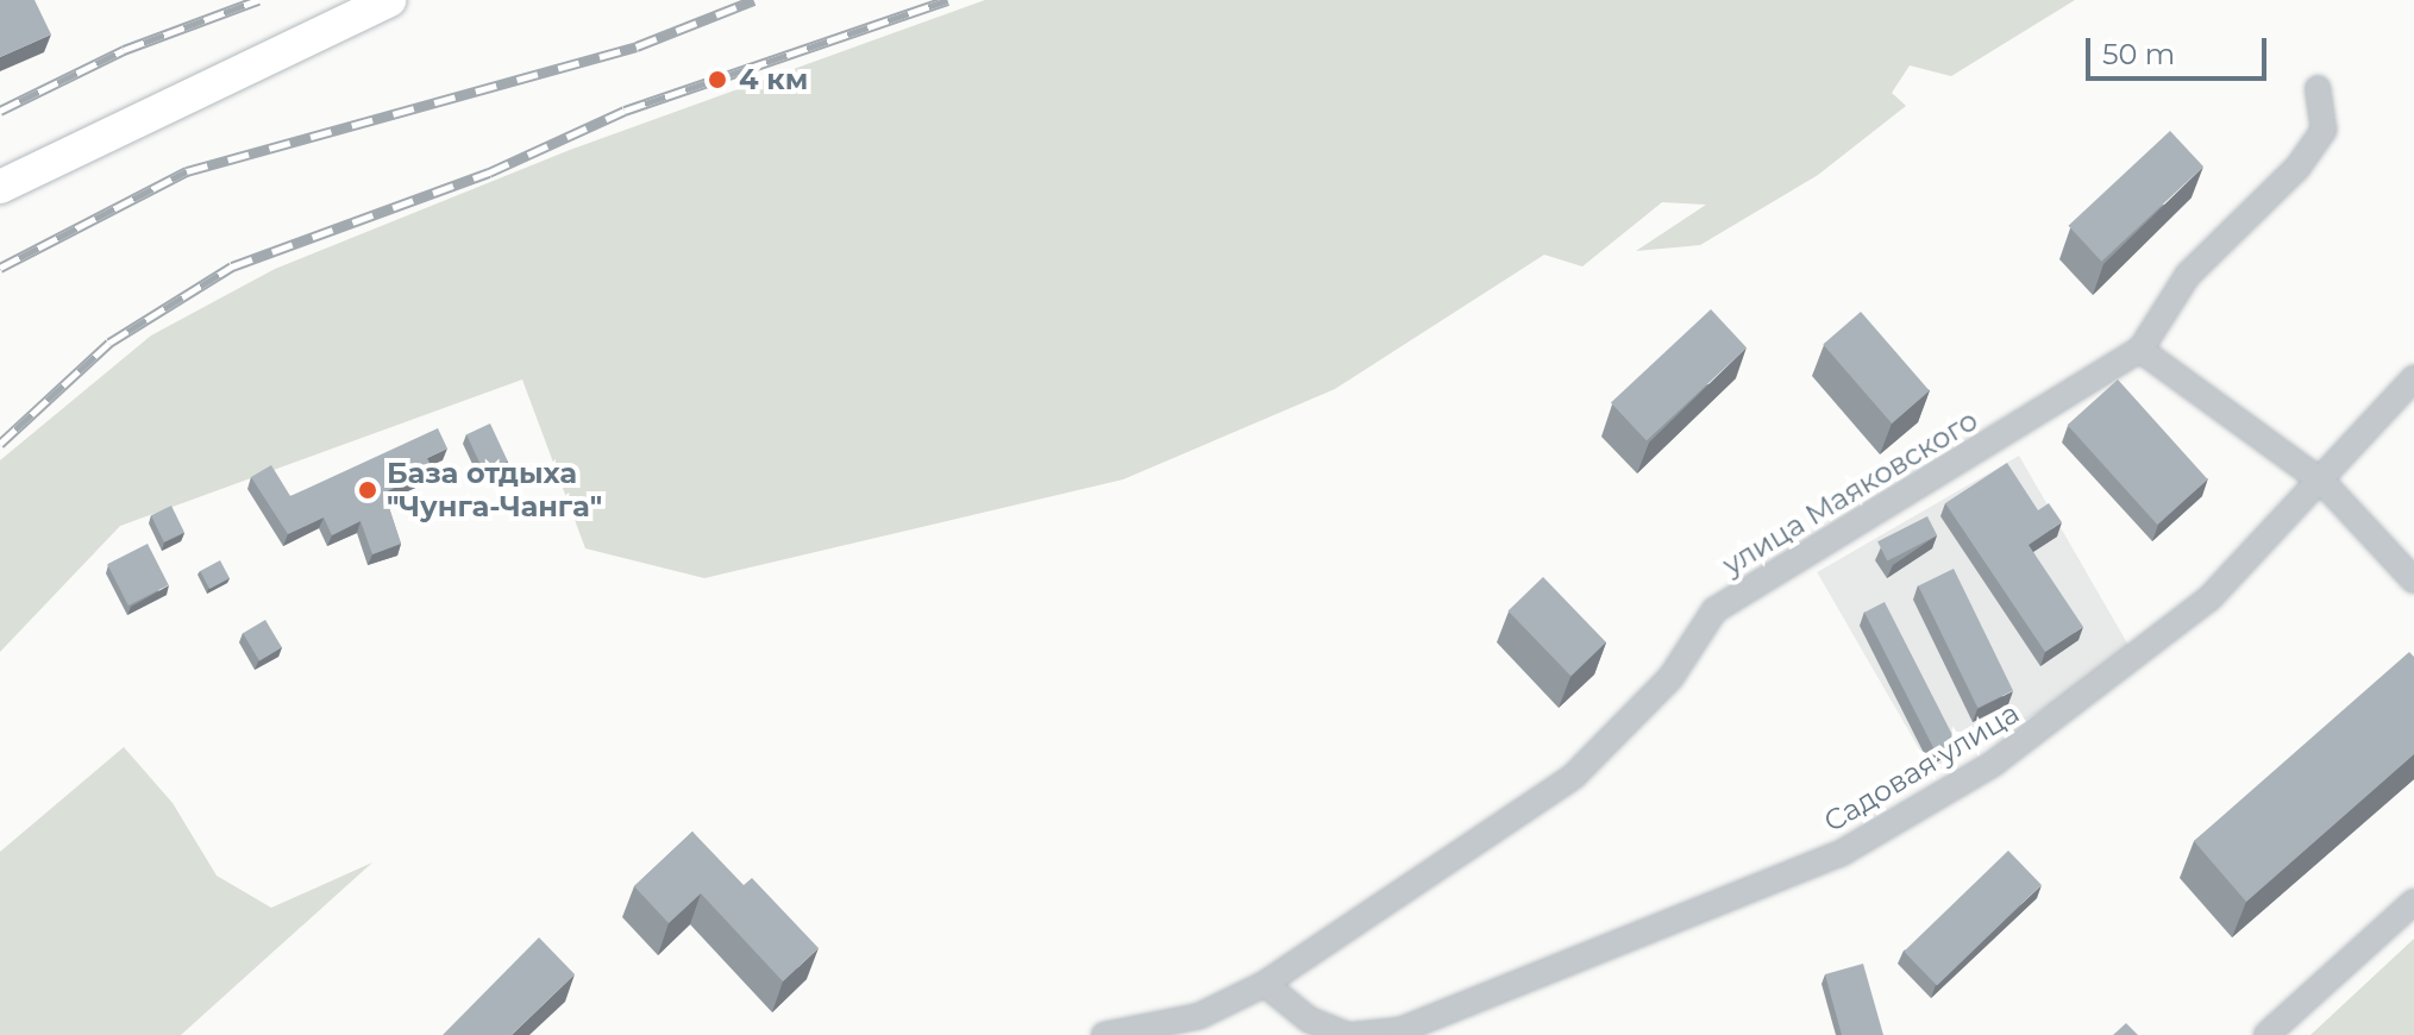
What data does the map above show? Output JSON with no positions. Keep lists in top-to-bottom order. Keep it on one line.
{"streets":{"street":["улица Маяковского","Садовая улица"]},"crossings":[["улица Маяковского","Садовая улица"]],"places":["4 км","База отдыха \"Чунга-Чанга\""],"scale_bar":"50 m"}
